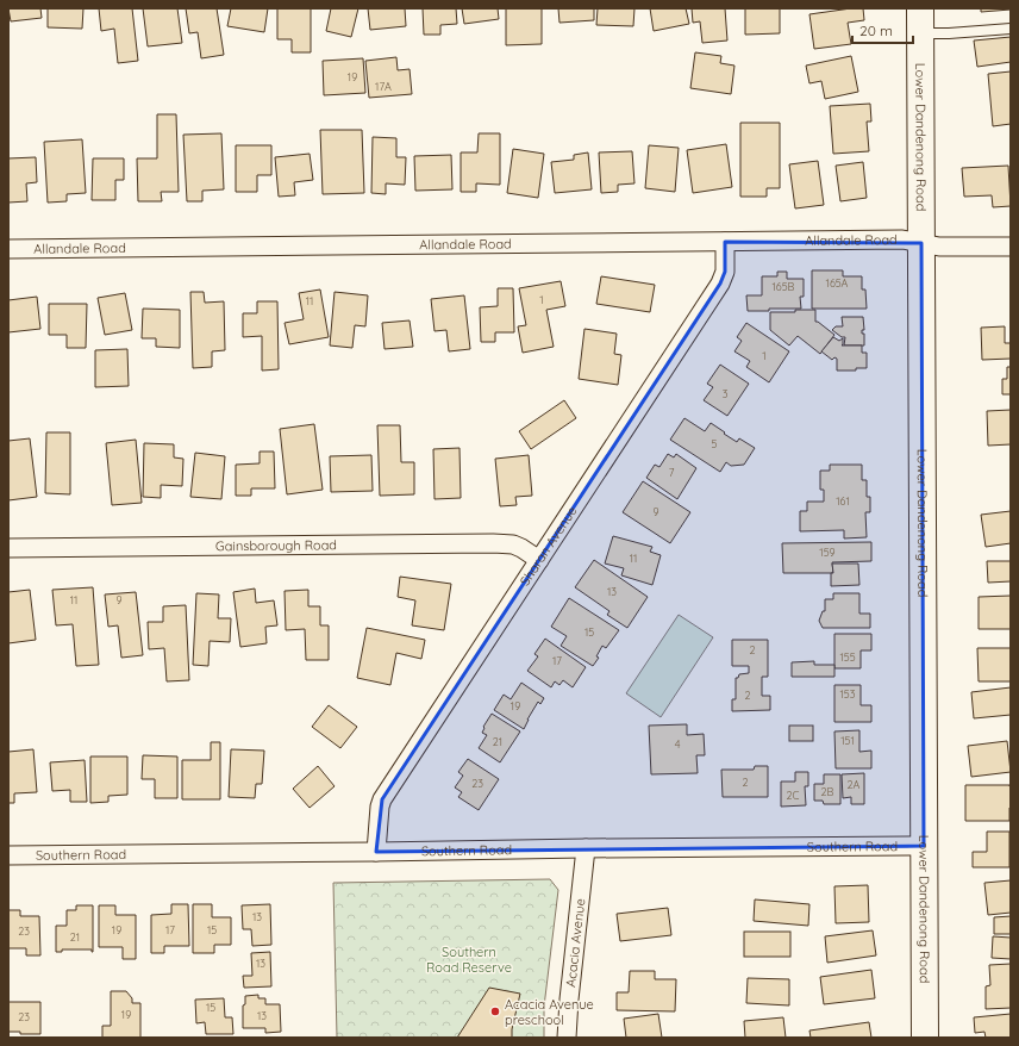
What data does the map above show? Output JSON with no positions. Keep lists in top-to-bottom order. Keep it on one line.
{"streets":{"highway":["Lower Dandenong Road"],"street":["Allandale Road","Gainsborough Road","Sharan Avenue","Southern Road","Acacia Avenue"]},"crossings":[["Lower Dandenong Road","Allandale Road"],["Lower Dandenong Road","Southern Road"],["Allandale Road","Sharan Avenue"],["Gainsborough Road","Sharan Avenue"],["Sharan Avenue","Southern Road"],["Southern Road","Acacia Avenue"]],"parks":["Southern Road Reserve"],"places":["Acacia Avenue preschool"],"house_numbers":["19","17A","165A","165B","1","11","1","3","5","7","161","9","159","11","13","11","9","15","2","155","17","153","2","19","151","21","4","2","23","2A","2B","2C","13","19","17","15","23","21","13","15","19","13","23"],"scale_bar":"20 m"}
